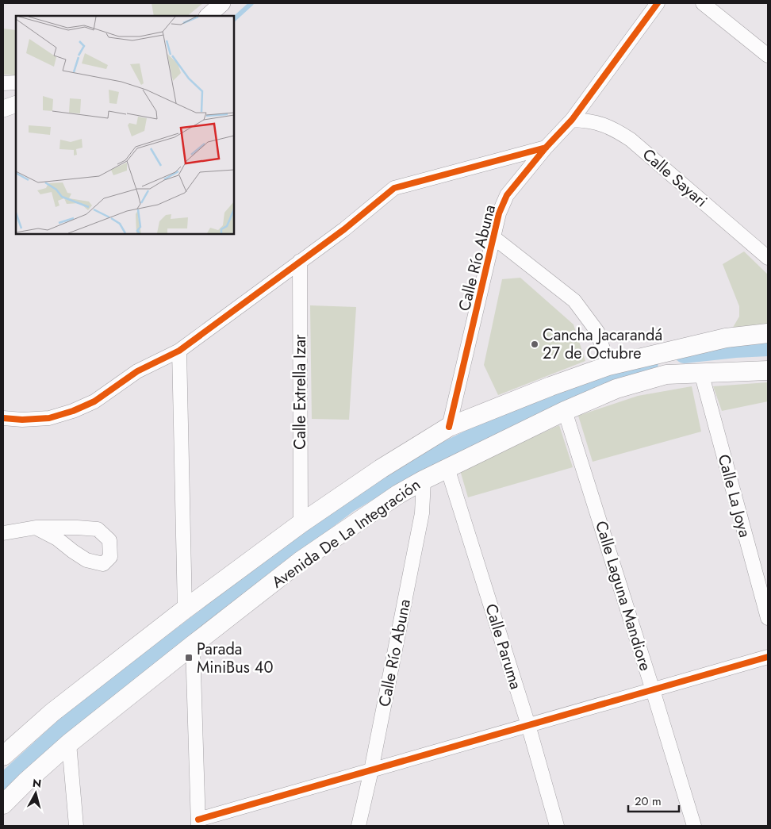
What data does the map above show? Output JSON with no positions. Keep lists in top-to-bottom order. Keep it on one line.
{"streets":{"main road":["Avenida De La Integración"],"street":["Calle Sayari","Calle Río Abuna","Calle Extrella Izar","Calle La Joya","Calle Laguna Mandiore","Calle Paruma"]},"crossings":[["Calle Sayari","Calle Río Abuna"],["Calle Río Abuna","Avenida De La Integración"],["Calle Extrella Izar","Avenida De La Integración"],["Calle La Joya","Avenida De La Integración"],["Avenida De La Integración","Calle Laguna Mandiore"],["Avenida De La Integración","Calle Paruma"]],"places":{"other":["Cancha Jacarandá 27 de Octubre"],"transit":["Parada MiniBus 40"]},"scale_bar":"20 m","north":"top"}
